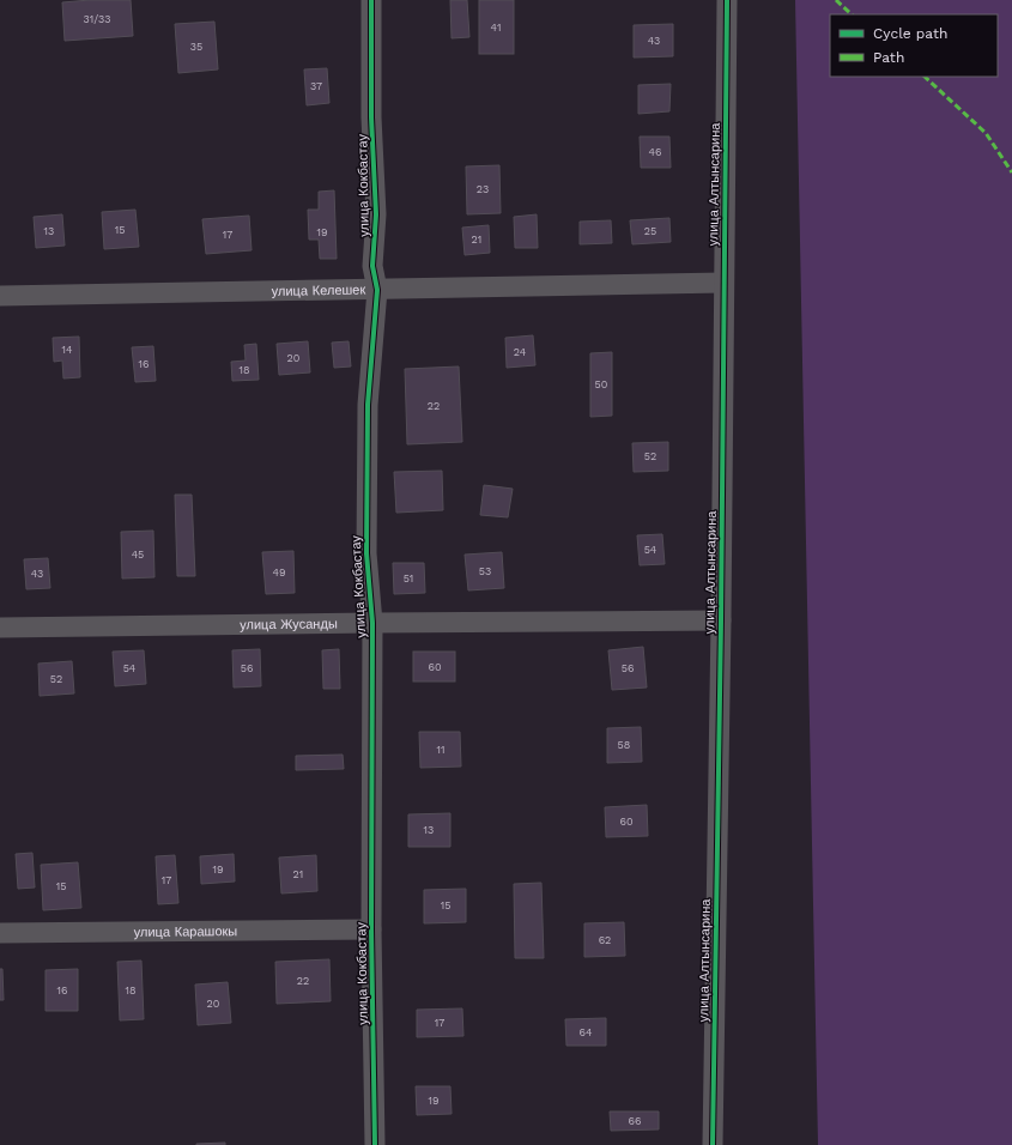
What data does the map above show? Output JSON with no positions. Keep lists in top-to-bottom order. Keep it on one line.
{"streets":{"street":["улица Алтынсарина","улица Кокбастау","улица Келешек","улица Жусанды","улица Карашокы"]},"crossings":[["улица Алтынсарина","улица Келешек"],["улица Алтынсарина","улица Жусанды"],["улица Кокбастау","улица Келешек"],["улица Кокбастау","улица Жусанды"],["улица Кокбастау","улица Карашокы"]],"house_numbers":["31/33","41","43","35","37","46","23","15","13","25","19","17","21","14","24","20","16","18","50","22","52","54","45","53","49","43","51","60","54","56","56","52","58","11","60","13","19","21","17","15","15","62","22","16","18","20","17","64","19","66"],"legend":["Cycle path","Path"]}
